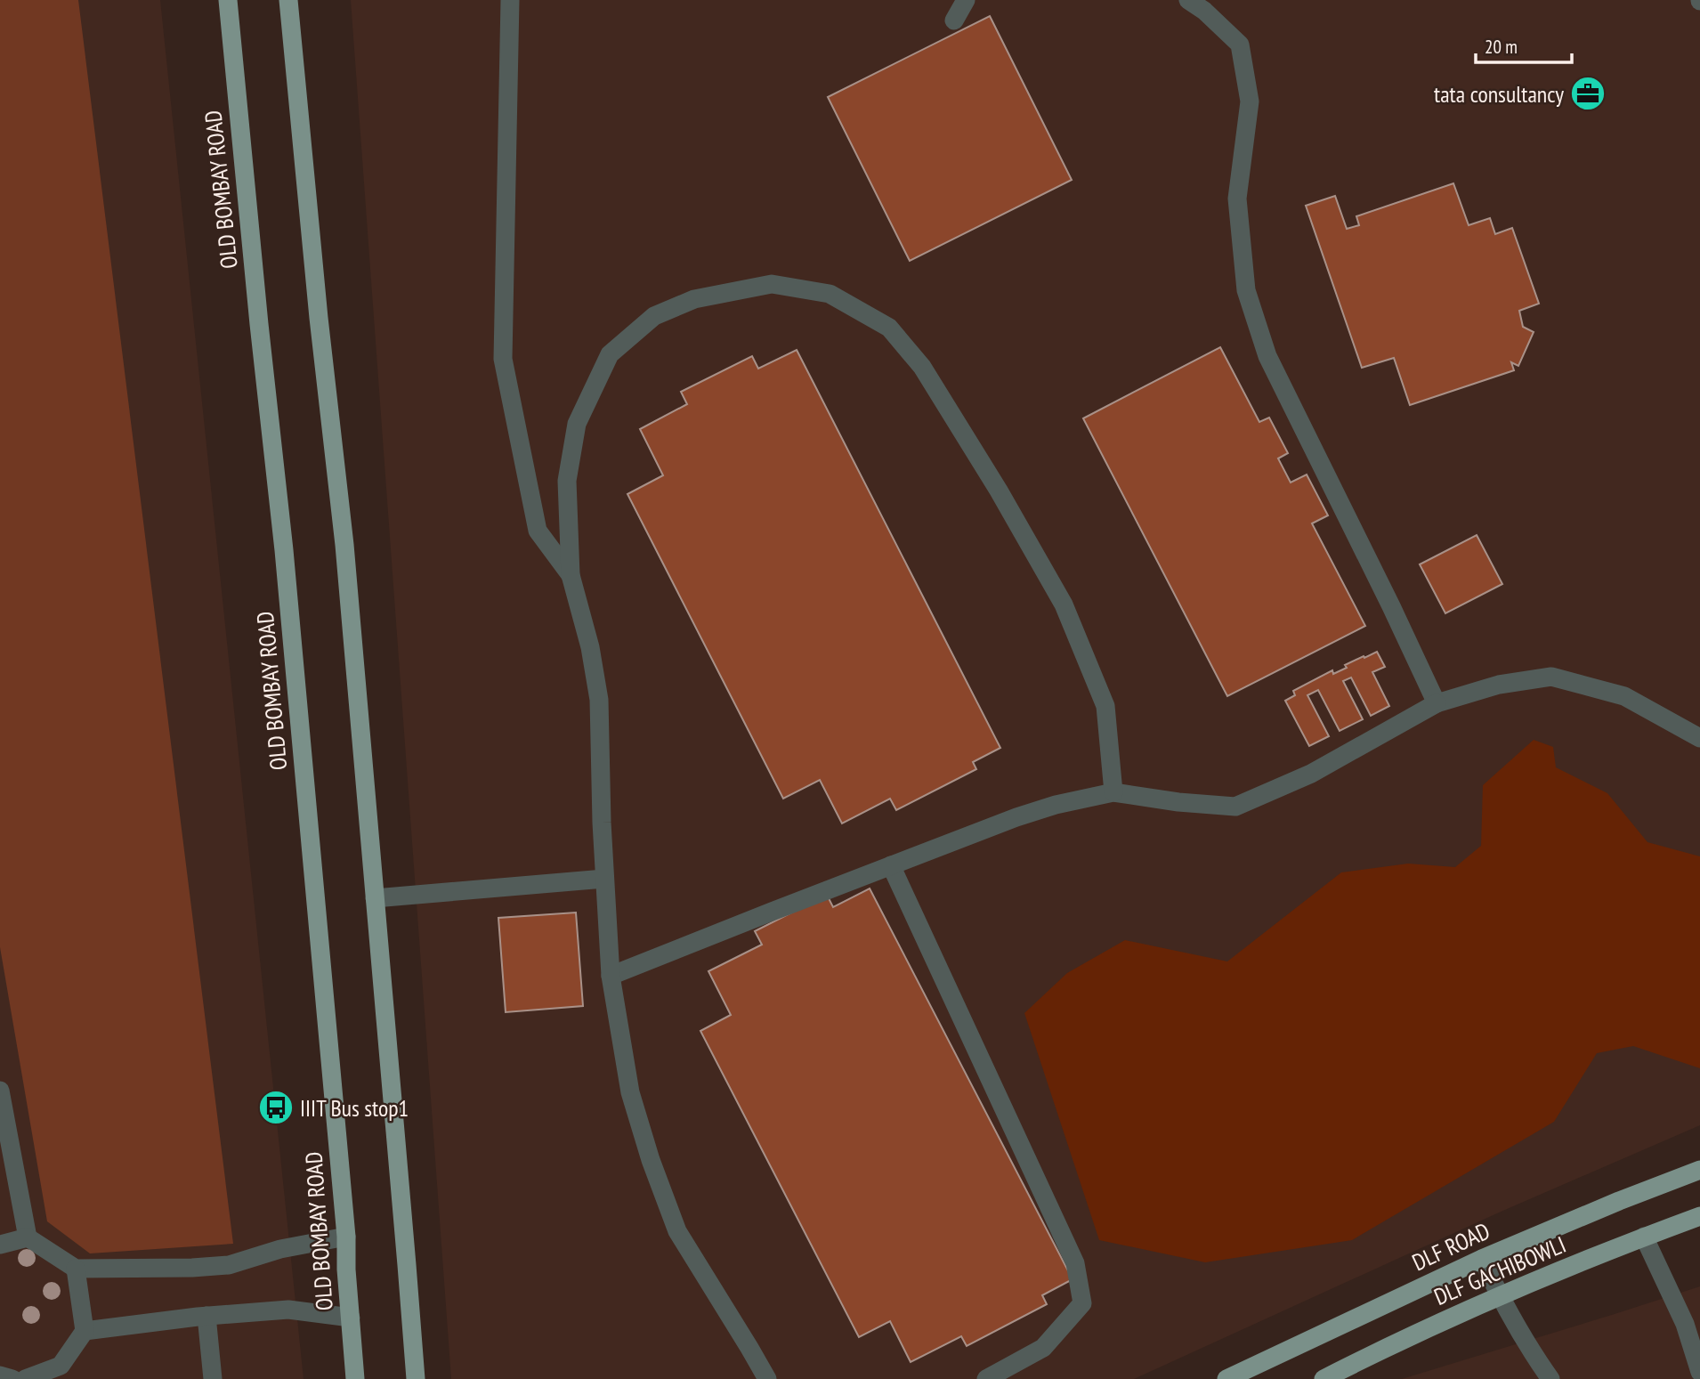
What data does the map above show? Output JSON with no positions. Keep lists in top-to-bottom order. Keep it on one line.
{"streets":{"main road":["OLD BOMBAY ROAD","DLF ROAD","DLF GACHIBOWLI"]},"places":{"office":["tata consultancy"],"bus stop":["IIIT Bus stop1"]},"scale_bar":"20 m"}
